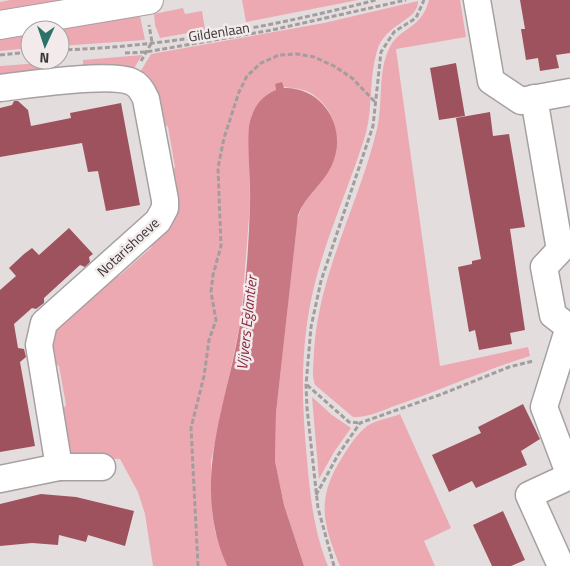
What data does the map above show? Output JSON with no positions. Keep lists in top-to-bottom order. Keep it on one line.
{"streets":{"street":["Notarishoeve"],"path":["Gildenlaan"]},"water":["Vijvers Eglantier"],"north":"bottom"}
